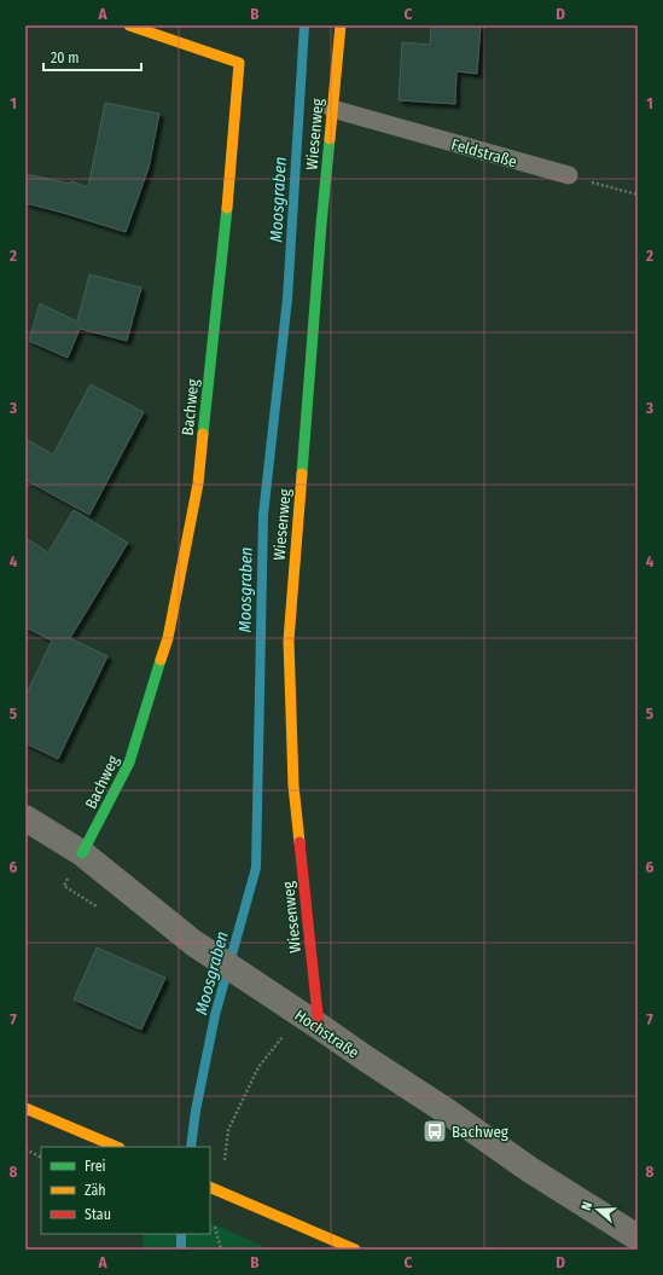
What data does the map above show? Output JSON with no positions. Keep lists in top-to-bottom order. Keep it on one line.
{"streets":{"street":["Wiesenweg","Bachweg","Hochstraße"],"lane":["Feldstraße"]},"crossings":[["Wiesenweg","Feldstraße"],["Wiesenweg","Hochstraße"],["Bachweg","Hochstraße"]],"water":["Moosgraben"],"places":{"bus stop":["Bachweg"]},"legend":["Frei","Zäh","Stau"],"scale_bar":"20 m","north":"left","grid":{"columns":["A","B","C","D"],"rows":["1","2","3","4","5","6","7","8"]}}
